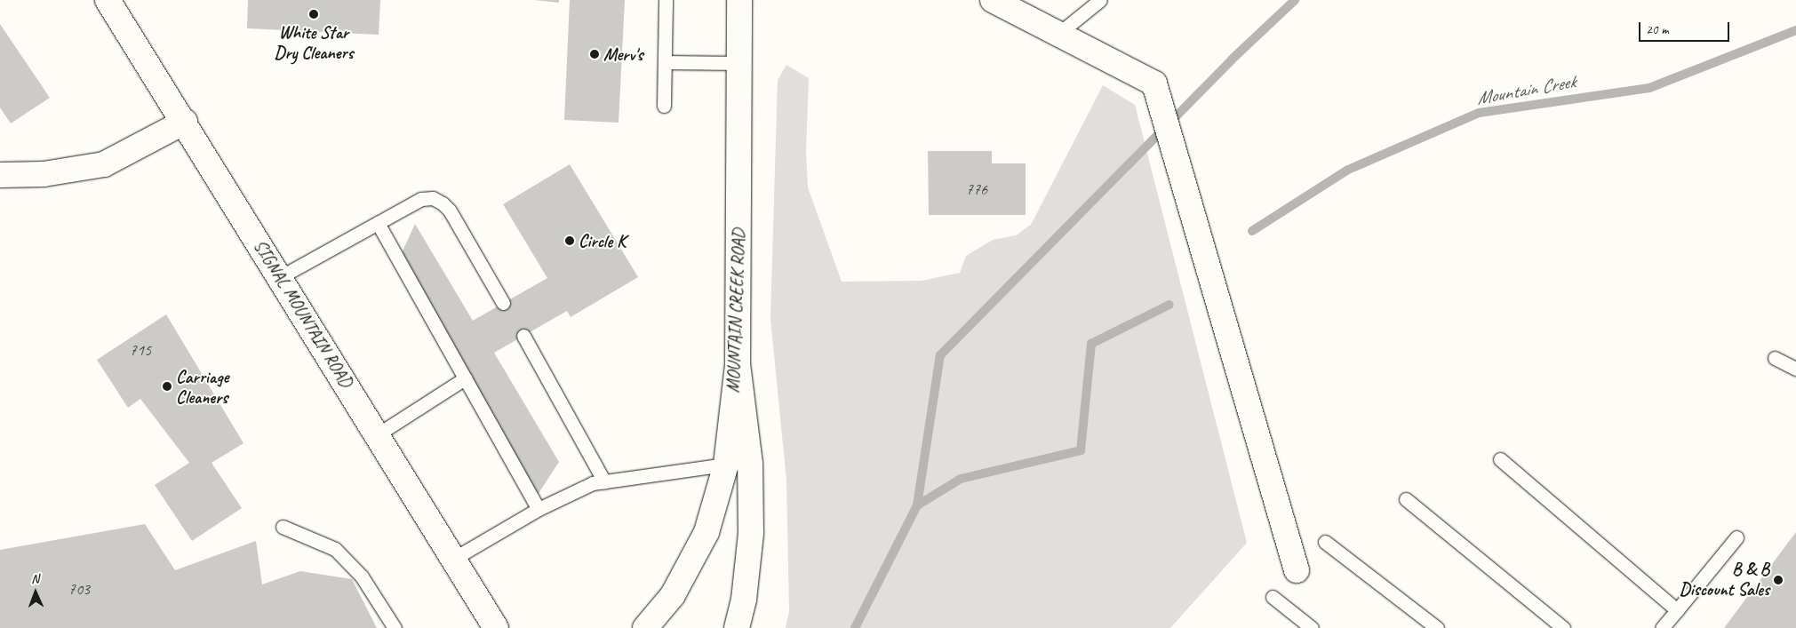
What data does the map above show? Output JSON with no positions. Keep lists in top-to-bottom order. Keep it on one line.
{"streets":{"main road":["MOUNTAIN CREEK ROAD","SIGNAL MOUNTAIN ROAD"]},"water":["Mountain Creek"],"places":["White Star Dry Cleaners","Merv's","Circle K","Carriage Cleaners","B & B Discount Sales"],"house_numbers":["776","715","703"],"scale_bar":"20 m","north":"top"}
